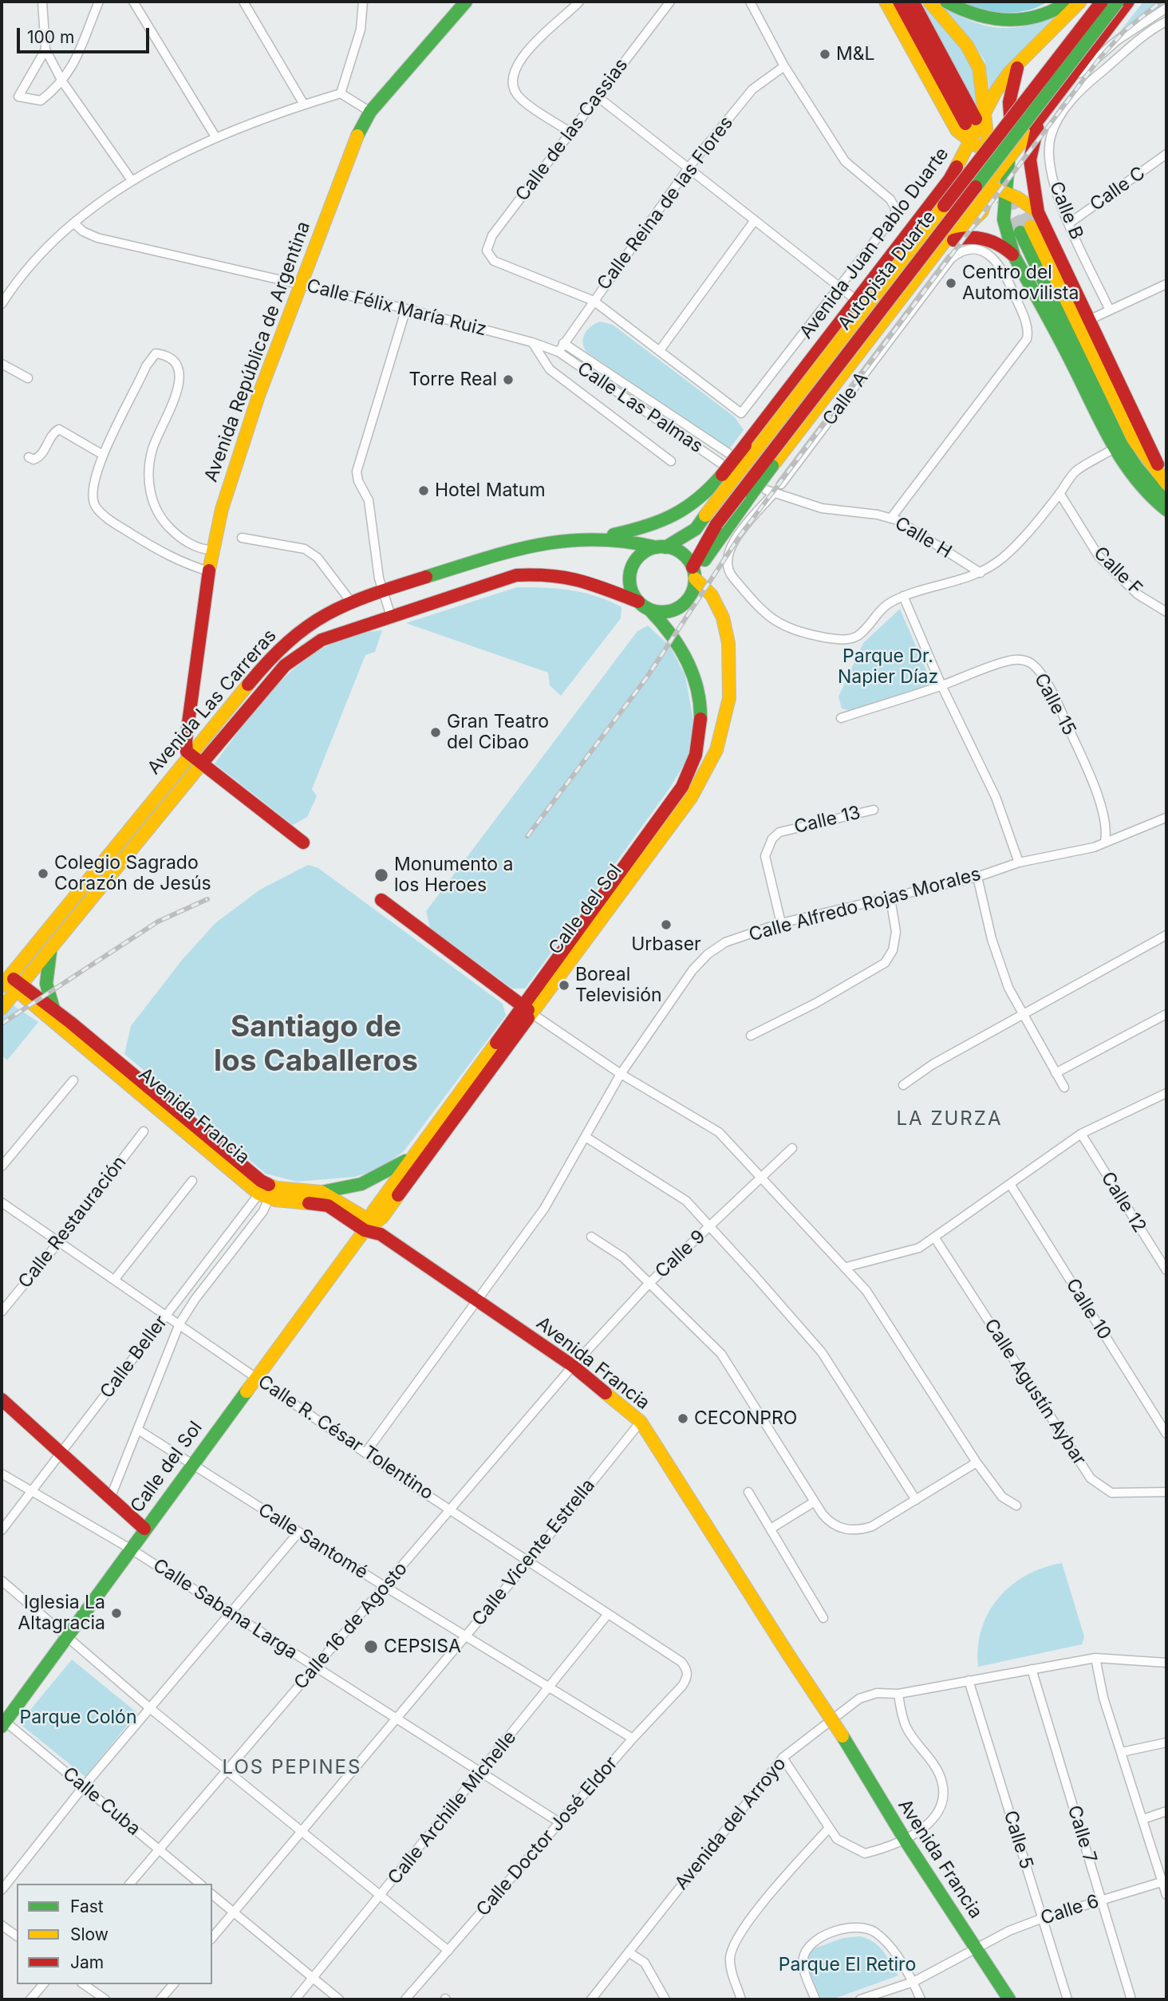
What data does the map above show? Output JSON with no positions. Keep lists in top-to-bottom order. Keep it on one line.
{"streets":{"main road":["Avenida Juan Pablo Duarte","Autopista Duarte","Avenida República de Argentina","Avenida Las Carreras","Calle del Sol","Avenida Francia"],"street":["Calle de las Cassias","Calle C","Calle Reina de las Flores","Calle B","Calle Félix María Ruiz","Calle A","Calle Las Palmas","Calle H","Calle F","Calle 15","Calle 13","Calle Alfredo Rojas Morales","Calle 12","Calle Restauración","Calle 9","Calle 10","Calle Beller","Calle Agustín Aybar","Calle R. César Tolentino","Calle Santomé","Calle Vicente Estrella","Calle Sabana Larga","Calle 16 de Agosto","Calle Cuba","Calle Archille Michelle","Avenida del Arroyo","Calle 7","Calle Doctor José Eldor","Calle 5","Calle 6"]},"crossings":[["Calle de las Cassias","Calle Reina de las Flores"],["Calle C","Calle B"],["Calle Reina de las Flores","Calle Félix María Ruiz"],["Calle Reina de las Flores","Calle Las Palmas"],["Avenida Juan Pablo Duarte","Calle Las Palmas"],["Avenida Juan Pablo Duarte","Avenida Las Carreras"],["Autopista Duarte","Avenida Las Carreras"],["Autopista Duarte","Calle del Sol"],["Calle Félix María Ruiz","Avenida República de Argentina"],["Calle Félix María Ruiz","Calle Las Palmas"],["Avenida República de Argentina","Avenida Las Carreras"],["Calle A","Calle H"],["Avenida Las Carreras","Calle del Sol"],["Avenida Las Carreras","Avenida Francia"],["Calle 15","Calle Alfredo Rojas Morales"],["Calle 13","Calle Alfredo Rojas Morales"],["Calle Alfredo Rojas Morales","Avenida Francia"],["Calle Alfredo Rojas Morales","Calle R. César Tolentino"],["Calle del Sol","Avenida Francia"],["Calle del Sol","Calle R. César Tolentino"],["Calle del Sol","Calle Santomé"],["Calle del Sol","Calle Sabana Larga"],["Calle del Sol","Calle Cuba"],["Avenida Francia","Calle 9"],["Avenida Francia","Calle Beller"],["Avenida Francia","Calle Vicente Estrella"],["Avenida Francia","Calle 16 de Agosto"],["Avenida Francia","Avenida del Arroyo"],["Avenida Francia","Calle 6"],["Calle Restauración","Calle R. César Tolentino"],["Calle 9","Calle 16 de Agosto"],["Calle Beller","Calle R. César Tolentino"],["Calle Beller","Calle Sabana Larga"],["Calle R. César Tolentino","Calle Vicente Estrella"],["Calle R. César Tolentino","Calle 16 de Agosto"],["Calle R. César Tolentino","Calle Archille Michelle"],["Calle R. César Tolentino","Calle Doctor José Eldor"],["Calle Santomé","Calle Vicente Estrella"],["Calle Santomé","Calle 16 de Agosto"],["Calle Santomé","Calle Archille Michelle"],["Calle Santomé","Calle Doctor José Eldor"],["Calle Vicente Estrella","Calle Sabana Larga"],["Calle Sabana Larga","Calle 16 de Agosto"],["Calle Sabana Larga","Calle Archille Michelle"],["Calle Sabana Larga","Calle Doctor José Eldor"],["Calle 16 de Agosto","Calle Cuba"],["Avenida del Arroyo","Calle 7"],["Avenida del Arroyo","Calle 5"],["Calle 7","Calle 6"],["Calle 5","Calle 6"]],"districts":["Santiago de los Caballeros","LA ZURZA","LOS PEPINES"],"parks":["Parque Dr. Napier Díaz","Parque Colón","Parque El Retiro"],"places":["M&L","Centro del Automovilista","Torre Real","Hotel Matum","Gran Teatro del Cibao","Colegio Sagrado Corazón de Jesús","Monumento a los Heroes","Urbaser","Boreal Televisión","CECONPRO","Iglesia La Altagracia","CEPSISA"],"legend":["Fast","Slow","Jam"],"scale_bar":"100 m"}
